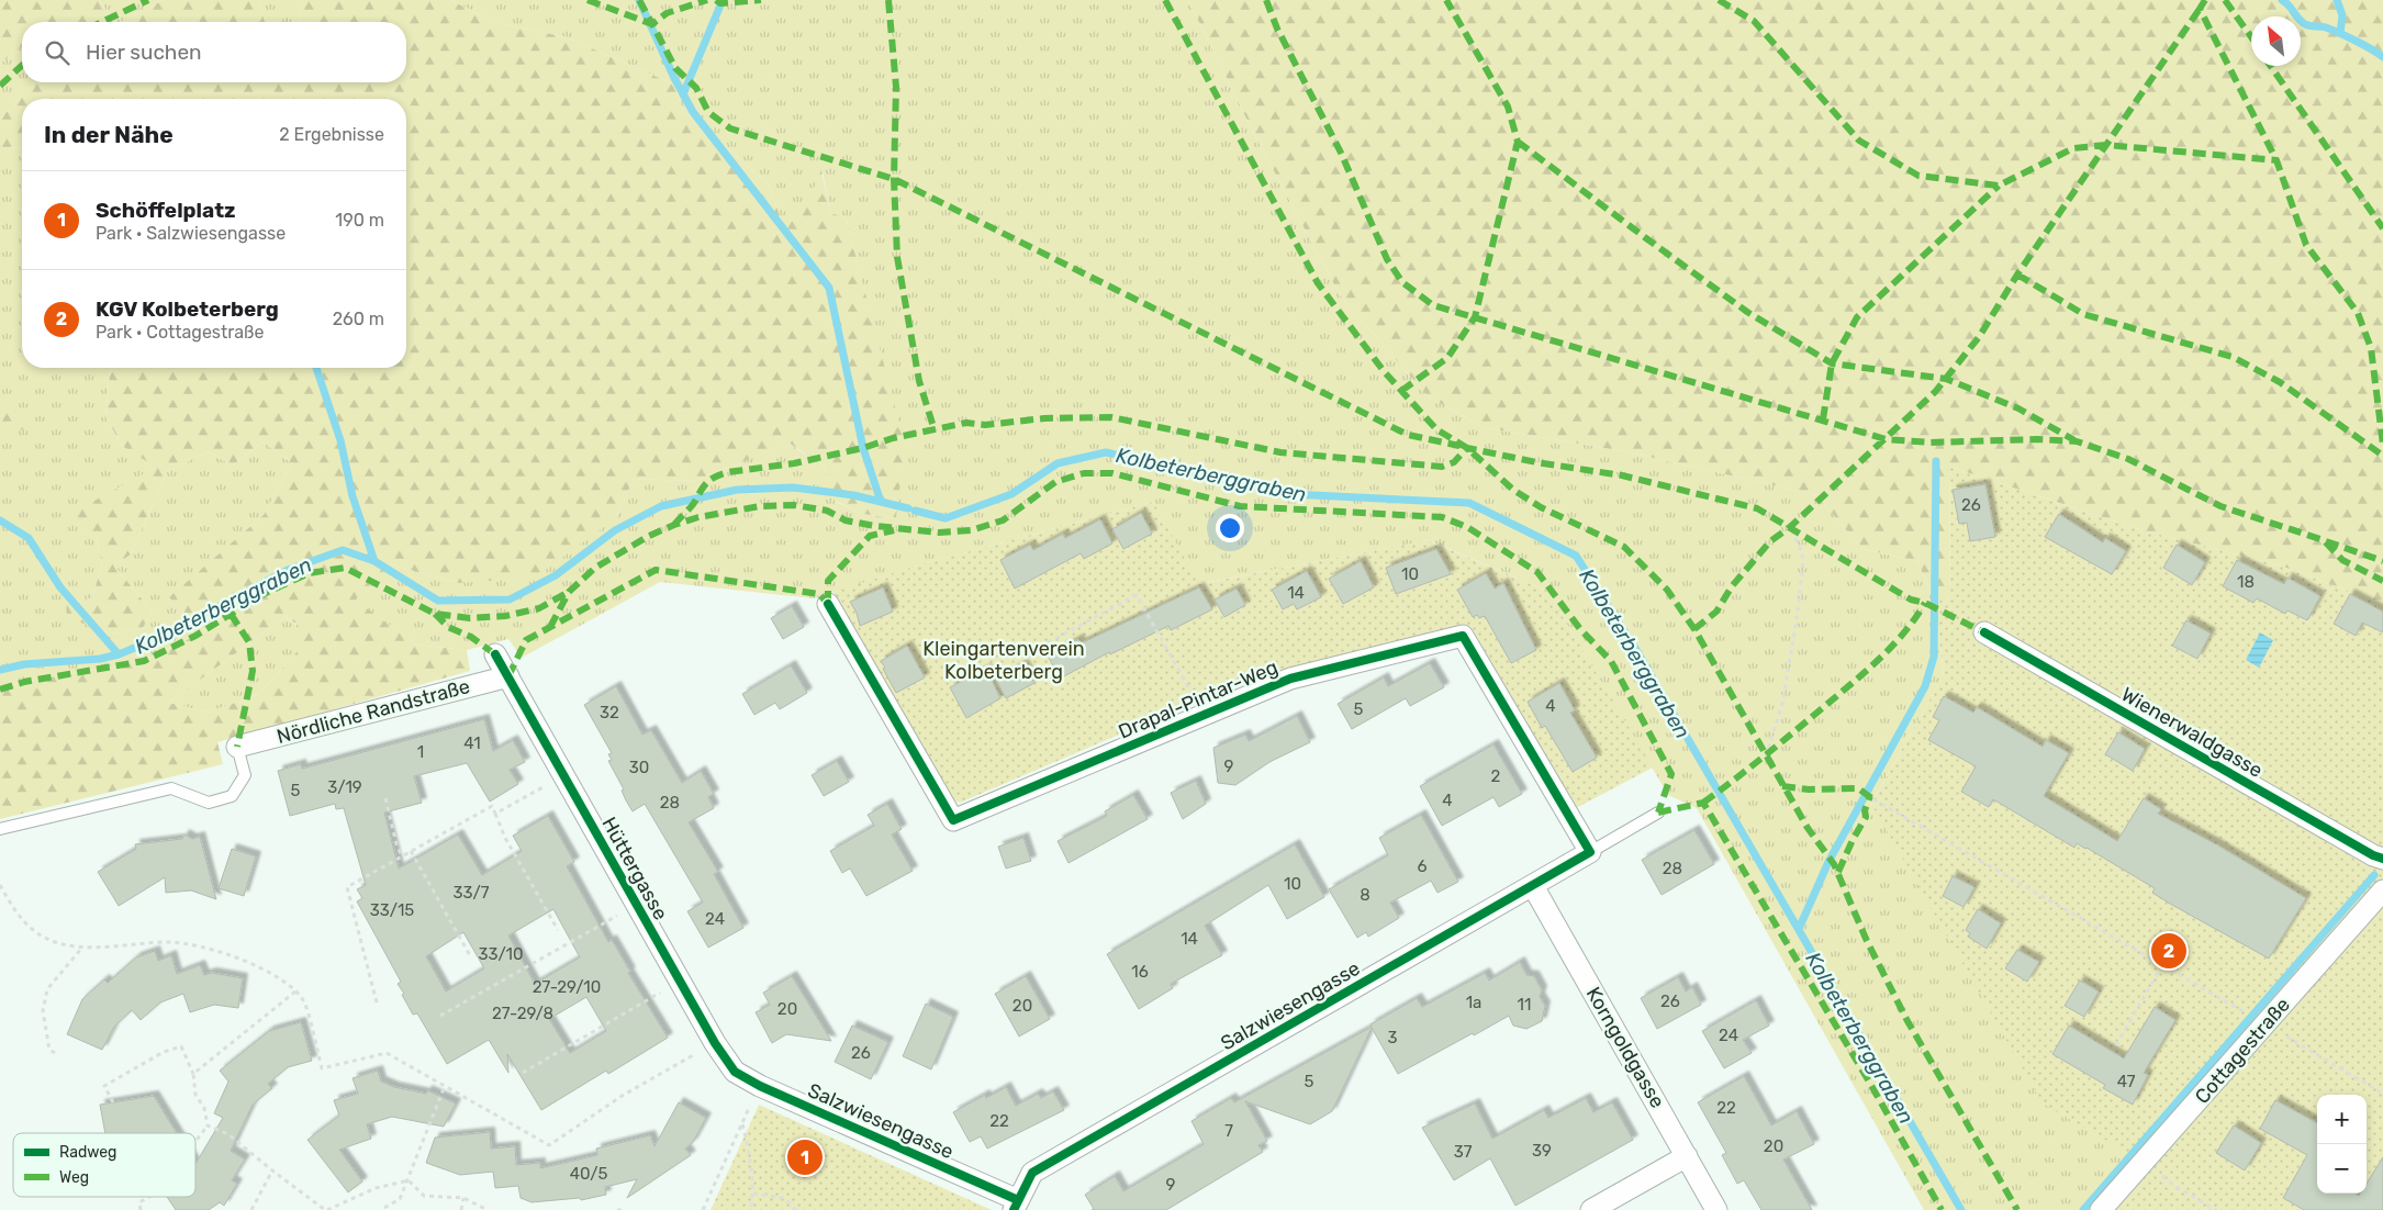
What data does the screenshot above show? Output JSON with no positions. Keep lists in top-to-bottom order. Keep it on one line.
{"streets":{"street":["Drapal-Pintar-Weg","Nördliche Randstraße","Wienerwaldgasse","Hüttergasse","Salzwiesengasse","Korngoldgasse","Cottagestraße"]},"crossings":[["Drapal-Pintar-Weg","Salzwiesengasse"],["Nördliche Randstraße","Hüttergasse"],["Hüttergasse","Salzwiesengasse"],["Salzwiesengasse","Korngoldgasse"]],"water":["Kolbeterberggraben"],"parks":["Kleingartenverein Kolbeterberg"],"house_numbers":["26","10","18","14","4","5","32","41","1","9","30","2","3/19","5","4","28","6","28","10","33/7","8","33/15","24","14","33/10","16","27-29/10","26","1a","11","20","20","27-29/8","24","3","26","5","47","22","22","7","20","39","37","40/5","9"],"legend":["Radweg","Weg"],"north":"top left","page":{"search":"Hier suchen","heading":["In der Nähe","2 Ergebnisse"],"list":[{"mark":"1","name":"Schöffelplatz","note":"Park · Salzwiesengasse","value":"190 m"},{"mark":"2","name":"KGV Kolbeterberg","note":"Park · Cottagestraße","value":"260 m"}],"pins":["2","1"],"map_buttons":["+","−"]}}
